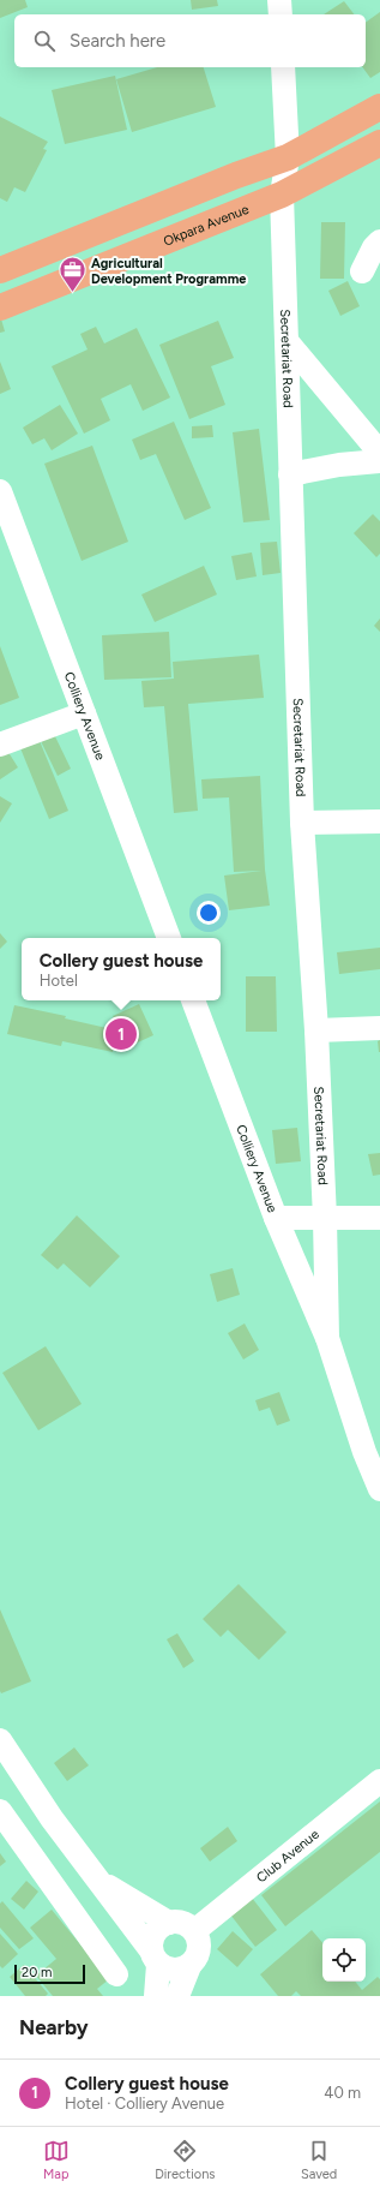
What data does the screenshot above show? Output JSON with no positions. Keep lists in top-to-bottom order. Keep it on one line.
{"streets":{"main road":["Okpara Avenue"],"street":["Secretariat Road","Colliery Avenue","Club Avenue"]},"crossings":[["Okpara Avenue","Secretariat Road"],["Secretariat Road","Colliery Avenue"]],"places":{"office":["Agricultural Development Programme"]},"scale_bar":"20 m","page":{"search":"Search here","popup":["Collery guest house","Hotel"],"pins":"1","scale":"20 m","heading":"Nearby","list":[{"mark":"1","name":"Collery guest house","note":"Hotel · Colliery Avenue","value":"40 m"}],"nav":["Map","Directions","Saved"]}}
